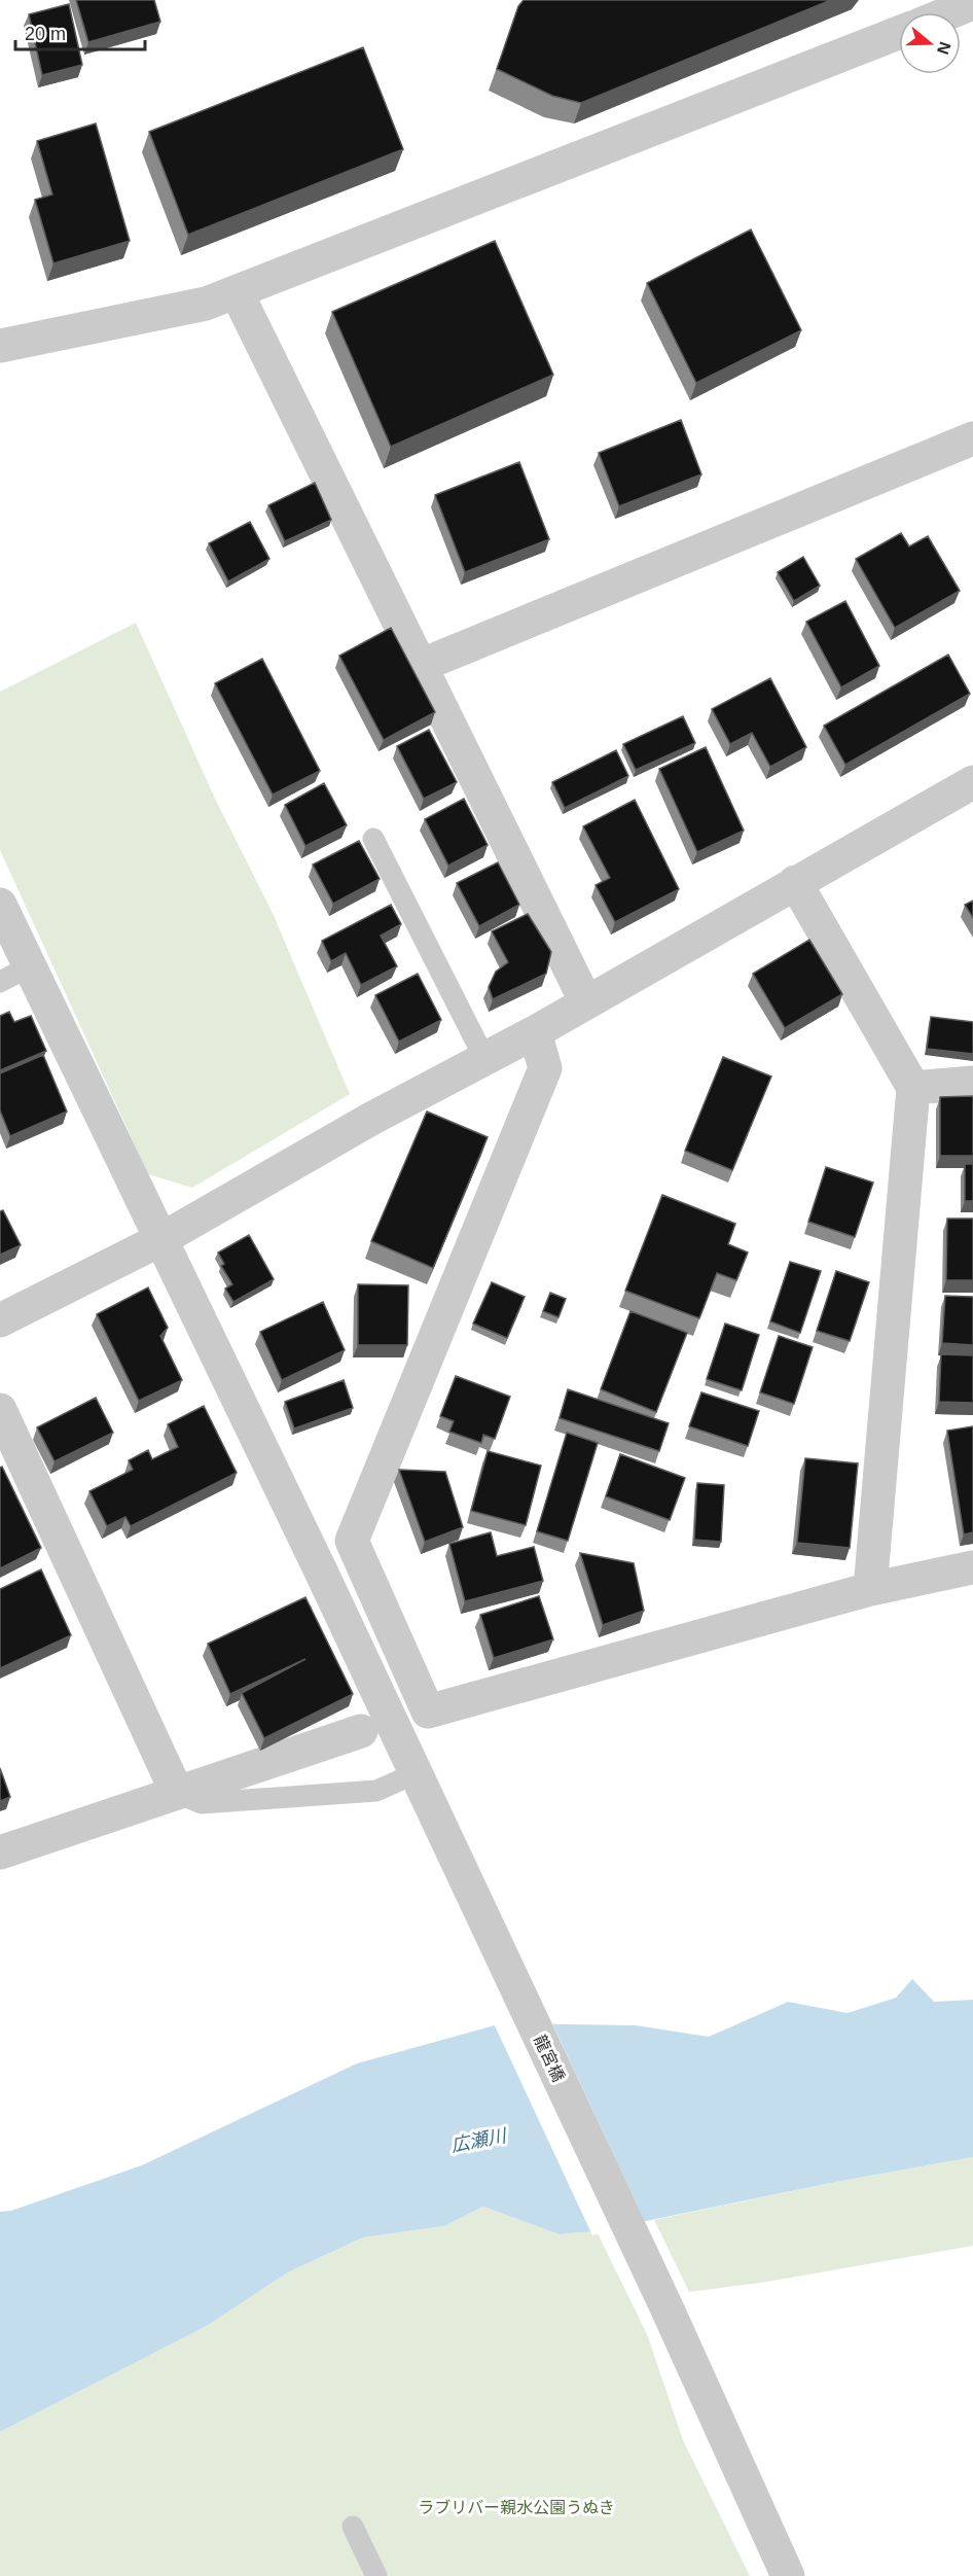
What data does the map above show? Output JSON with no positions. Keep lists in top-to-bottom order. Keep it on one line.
{"streets":{"street":["龍宮橋"]},"water":["広瀬川"],"parks":["ラブリバー親水公園うぬき"],"scale_bar":"20 m","north":"right"}
